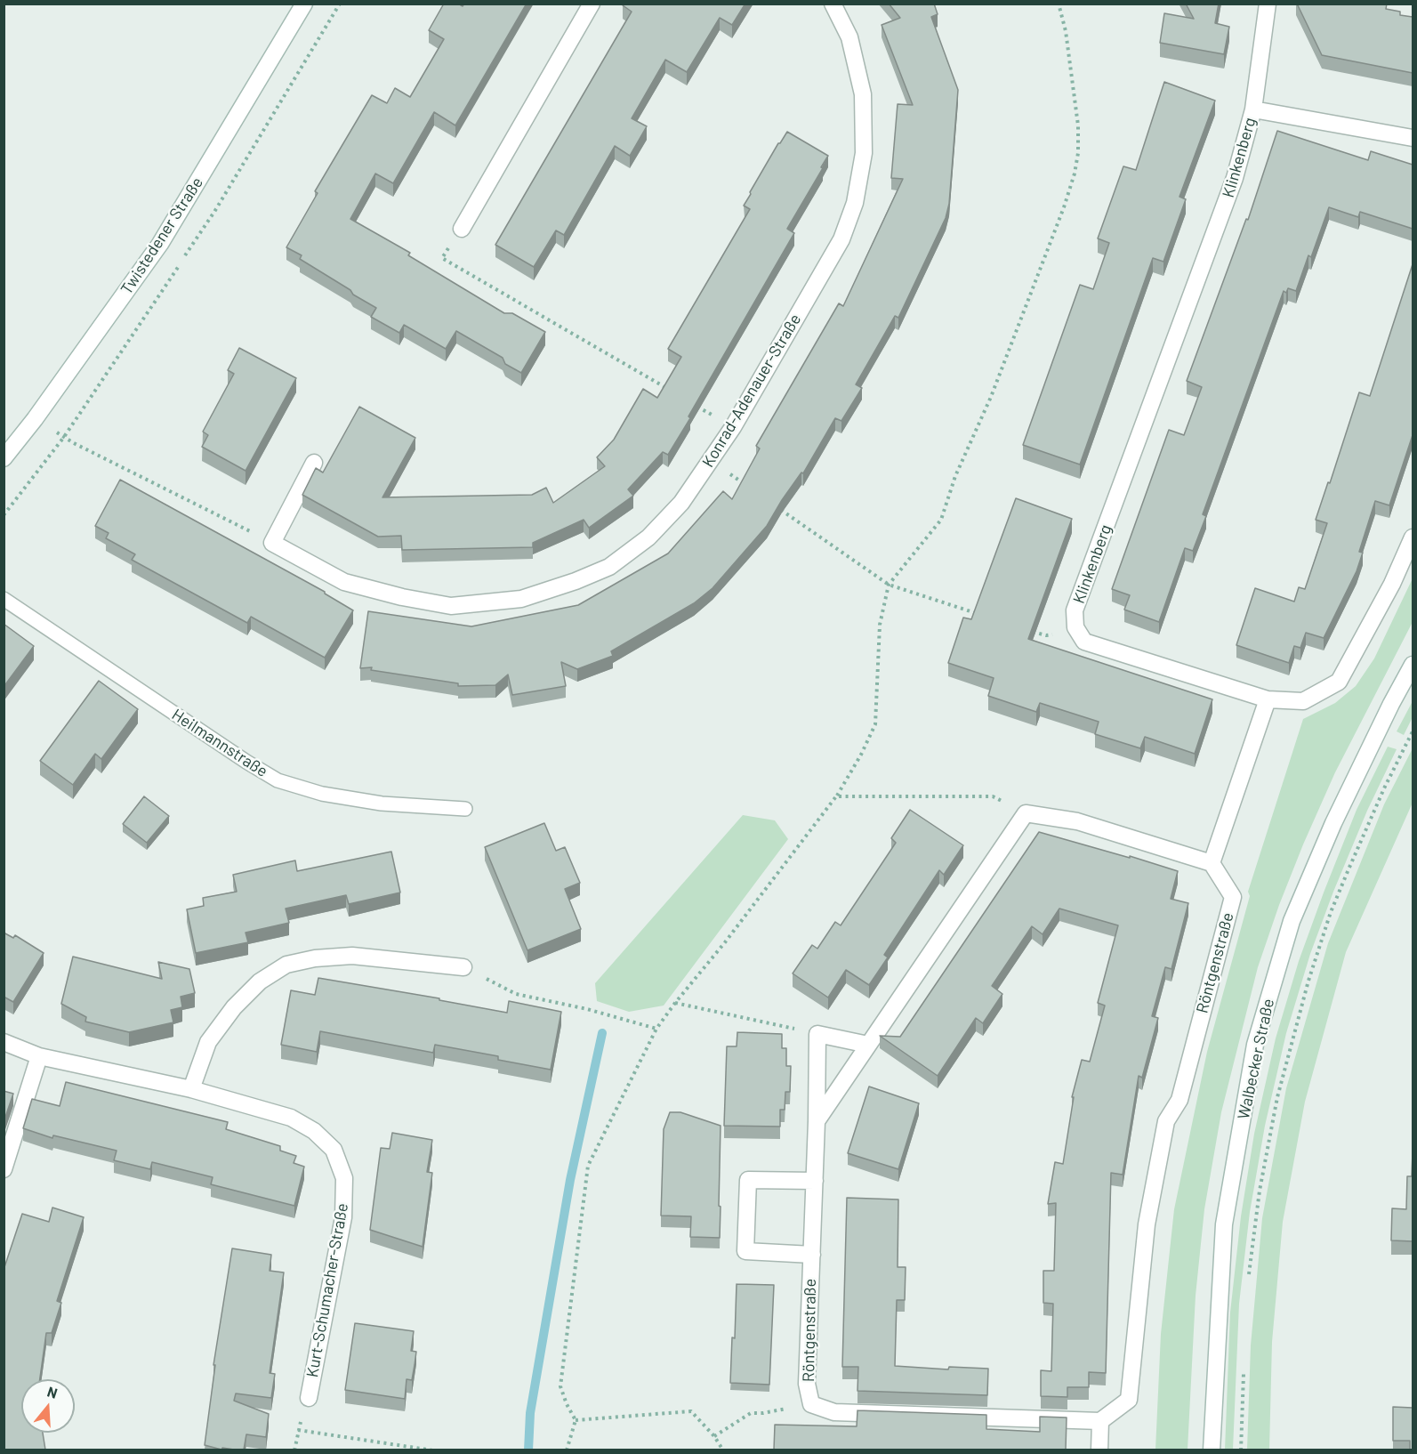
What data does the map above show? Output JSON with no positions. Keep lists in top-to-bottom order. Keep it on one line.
{"streets":{"street":["Klinkenberg","Twistedener Straße","Konrad-Adenauer-Straße","Röntgenstraße","Walbecker Straße","Kurt-Schumacher-Straße"],"lane":["Heilmannstraße"]},"north":"top"}
